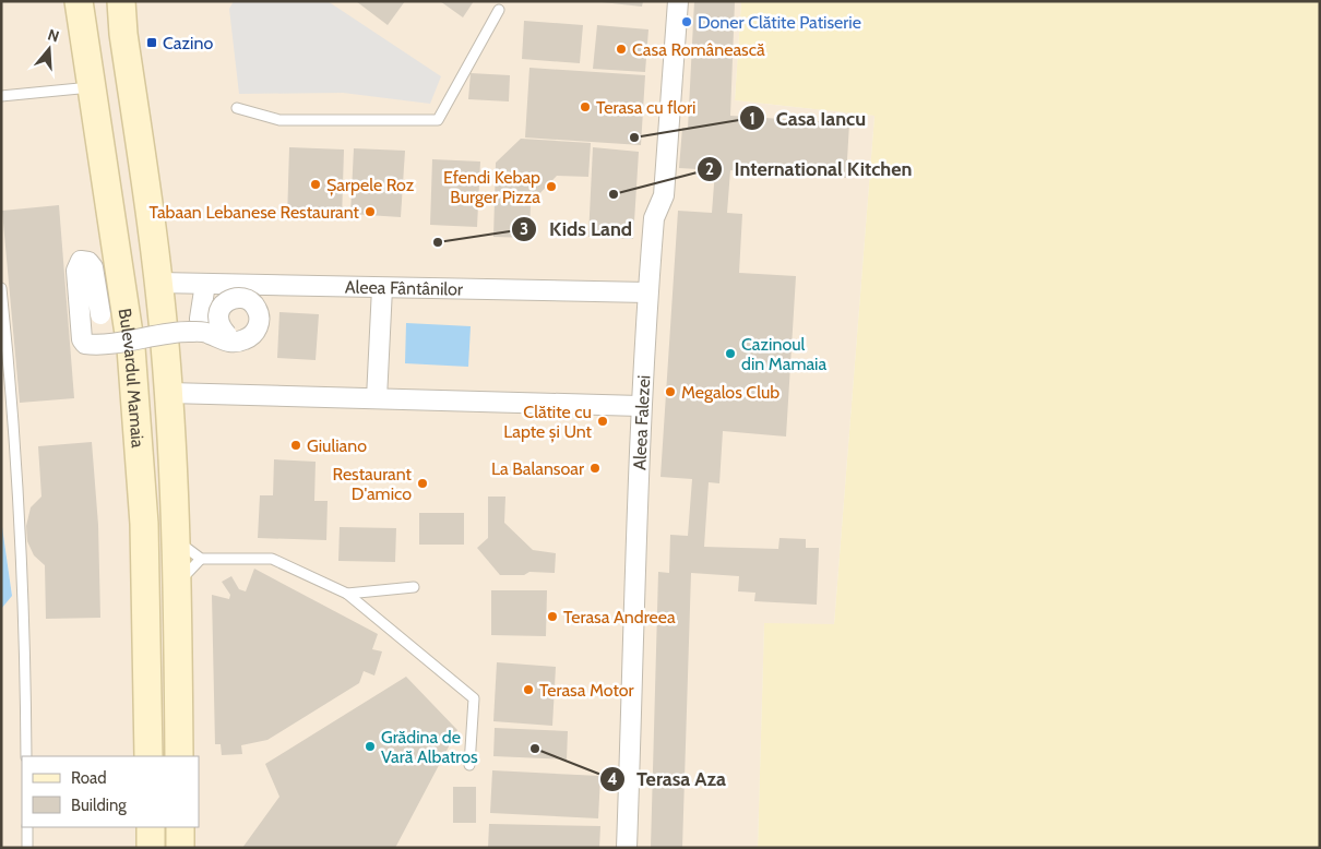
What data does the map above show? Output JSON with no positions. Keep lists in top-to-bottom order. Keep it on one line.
{"streets":{"main road":["Bulevardul Mamaia"],"street":["Aleea Fântânilor","Aleea Falezei"]},"crossings":[["Aleea Fântânilor","Bulevardul Mamaia"],["Aleea Fântânilor","Aleea Falezei"]],"places":{"other":["Doner Clătite Patiserie","Casa Românească","Terasa cu flori","Casa Iancu","Șarpele Roz","Efendi Kebap Burger Pizza","International Kitchen","Tabaan Lebanese Restaurant","Kids Land","Cazinoul din Mamaia","Megalos Club","Clătite cu Lapte și Unt","Giuliano","La Balansoar","Restaurant D'amico","Terasa Andreea","Terasa Motor","Grădina de Vară Albatros","Terasa Aza"],"transit":["Cazino"]},"legend":["Road","Building"],"north":"top"}
